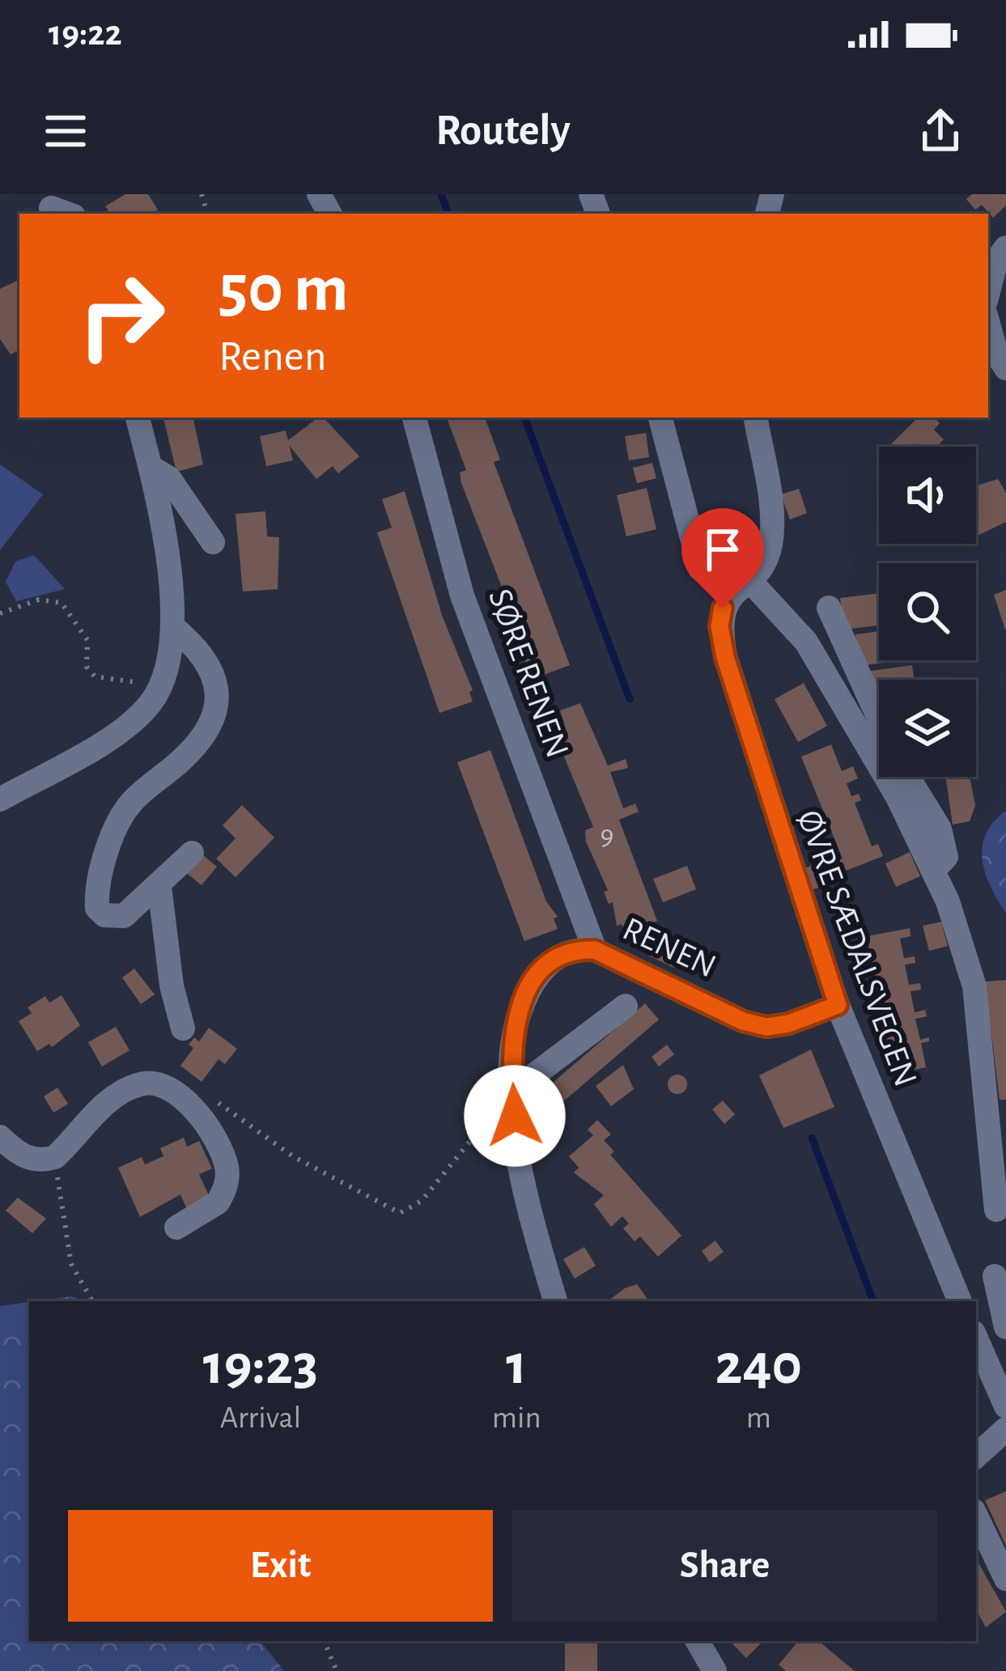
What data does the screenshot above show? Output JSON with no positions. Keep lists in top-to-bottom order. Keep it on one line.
{"streets":{"street":["SØRE RENEN","RENEN","ØVRE SÆDALSVEGEN"]},"crossings":[["SØRE RENEN","RENEN"],["RENEN","ØVRE SÆDALSVEGEN"]],"house_numbers":["9"],"page":{"status":"19:22","header":"Routely","turn":["50 m","Renen"],"eta":["19:23","Arrival","1","min","240","m"],"buttons":["Exit","Share"]}}
